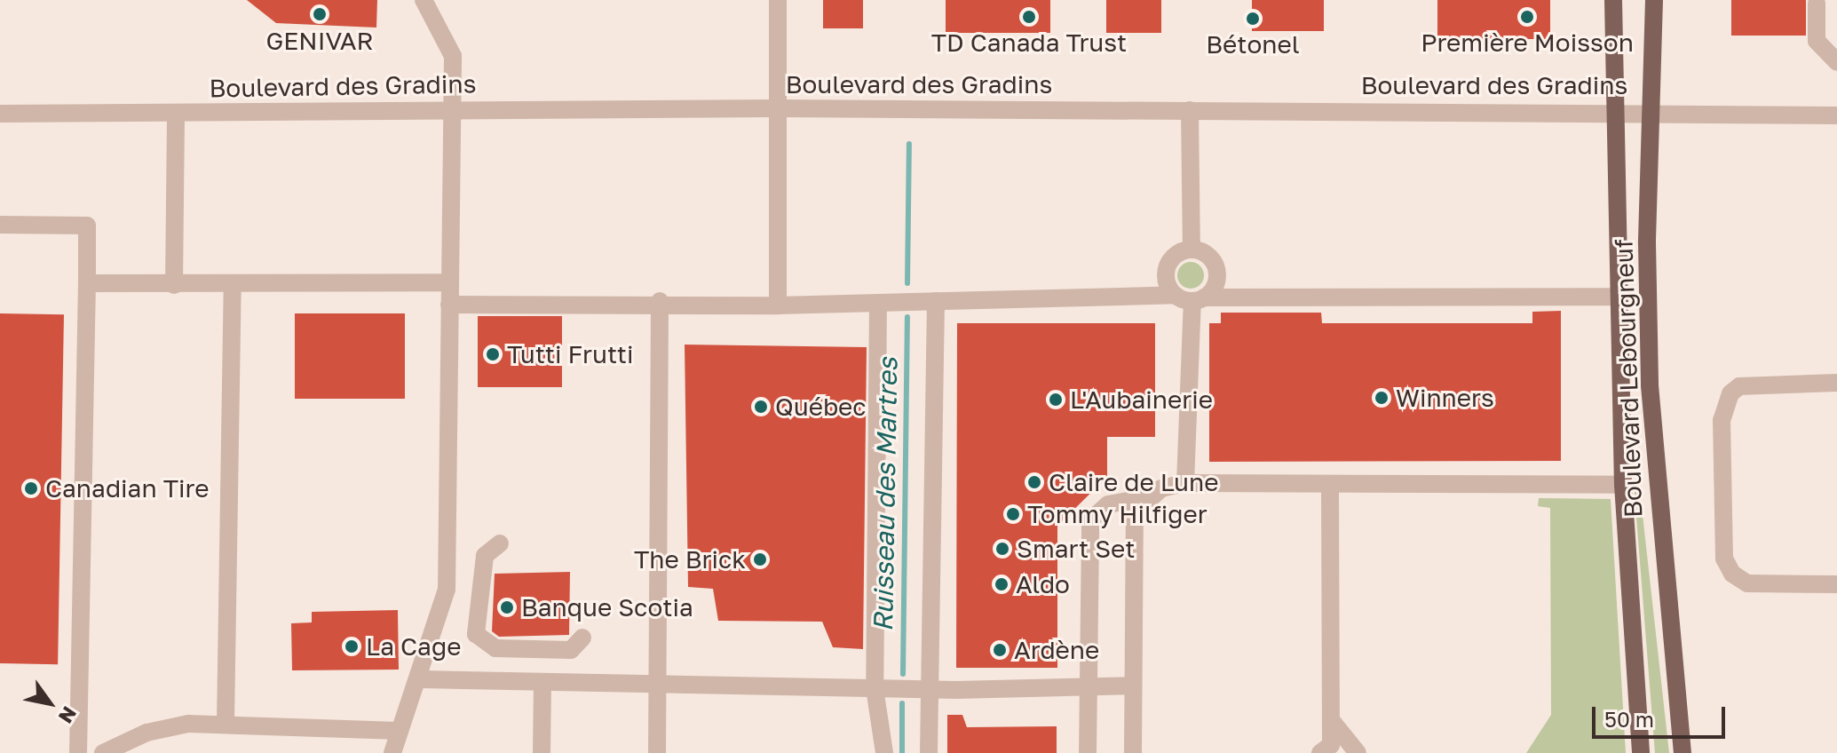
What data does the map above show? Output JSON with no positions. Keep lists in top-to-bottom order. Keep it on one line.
{"streets":{"main road":["Boulevard Lebourgneuf"],"street":["Boulevard des Gradins"]},"crossings":[["Boulevard des Gradins","Boulevard Lebourgneuf"]],"water":["Ruisseau des Martres"],"places":["GENIVAR","TD Canada Trust","Première Moisson","Bétonel","Tutti Frutti","Winners","L'Aubainerie","Québec","Claire de Lune","Canadian Tire","Tommy Hilfiger","Smart Set","The Brick","Aldo","Banque Scotia","La Cage","Ardène"],"scale_bar":"50 m","north":"bottom right"}
